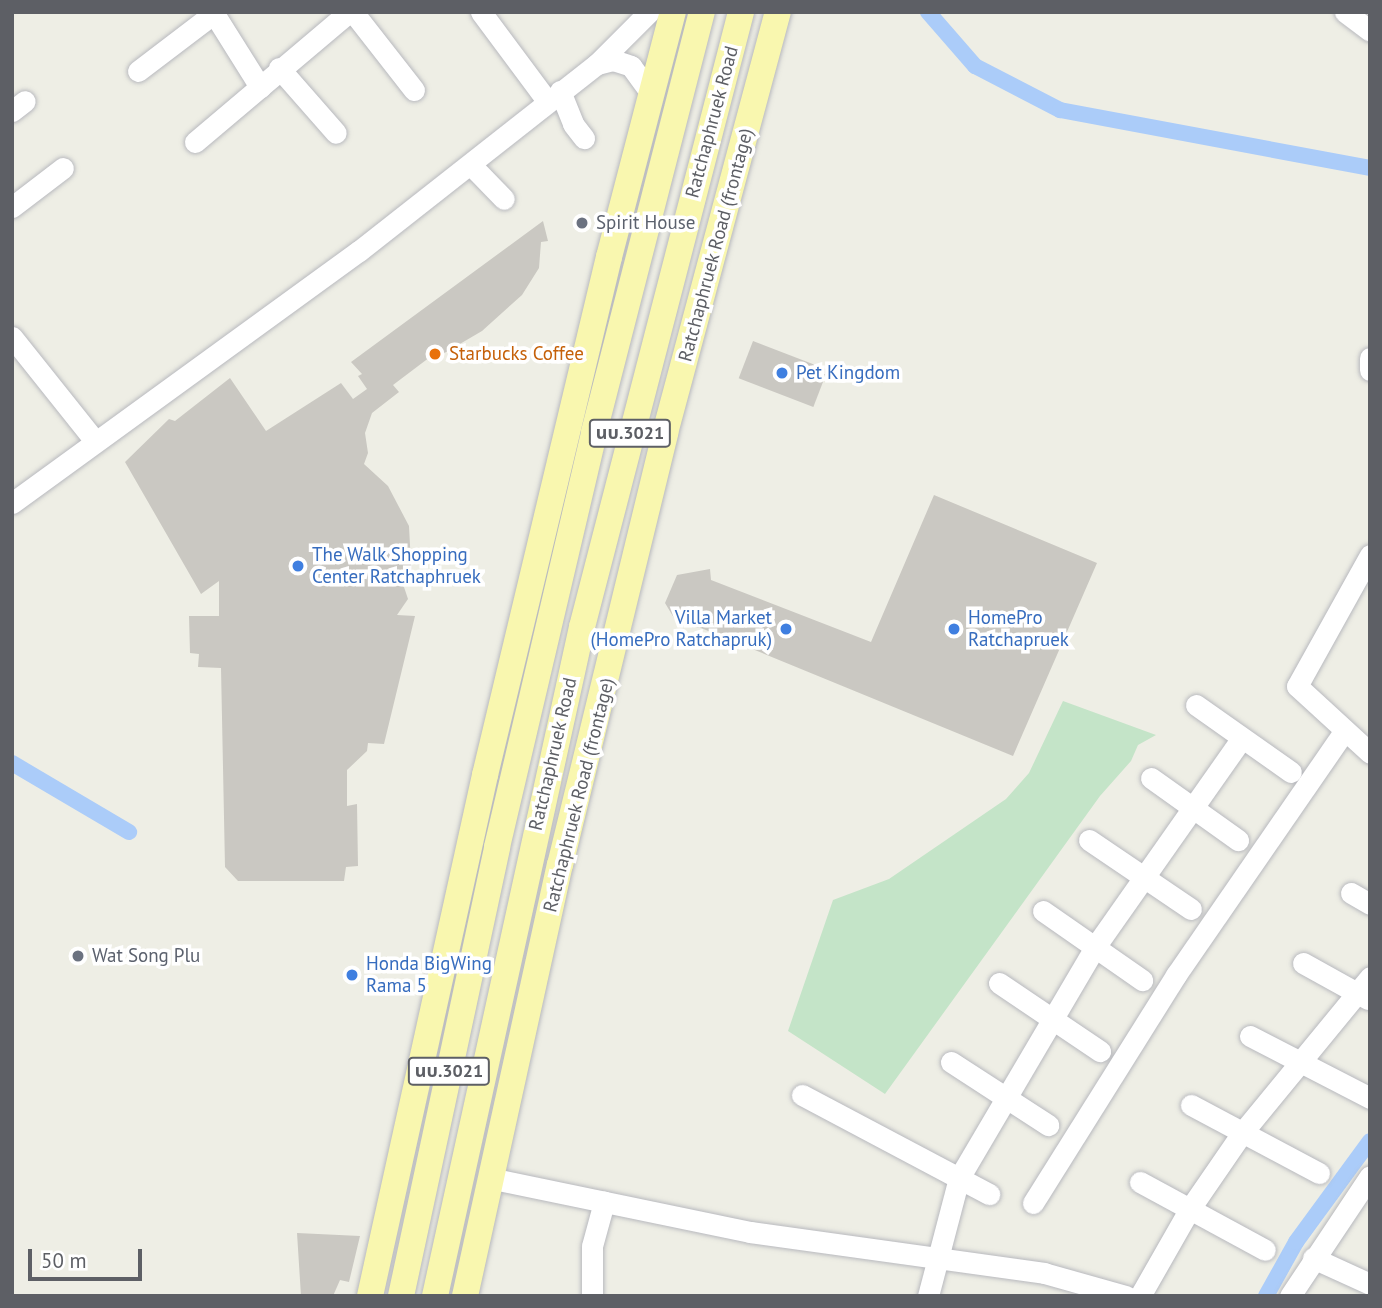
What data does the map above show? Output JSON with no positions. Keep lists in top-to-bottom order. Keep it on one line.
{"streets":{"main road":["Ratchaphruek Road","Ratchaphruek Road (frontage)","นบ.3021"]},"places":["Spirit House","Starbucks Coffee","Pet Kingdom","The Walk Shopping Center Ratchaphruek","Villa Market (HomePro Ratchapruk)","HomePro Ratchapruek","Wat Song Plu","Honda BigWing Rama 5"],"scale_bar":"50 m"}
